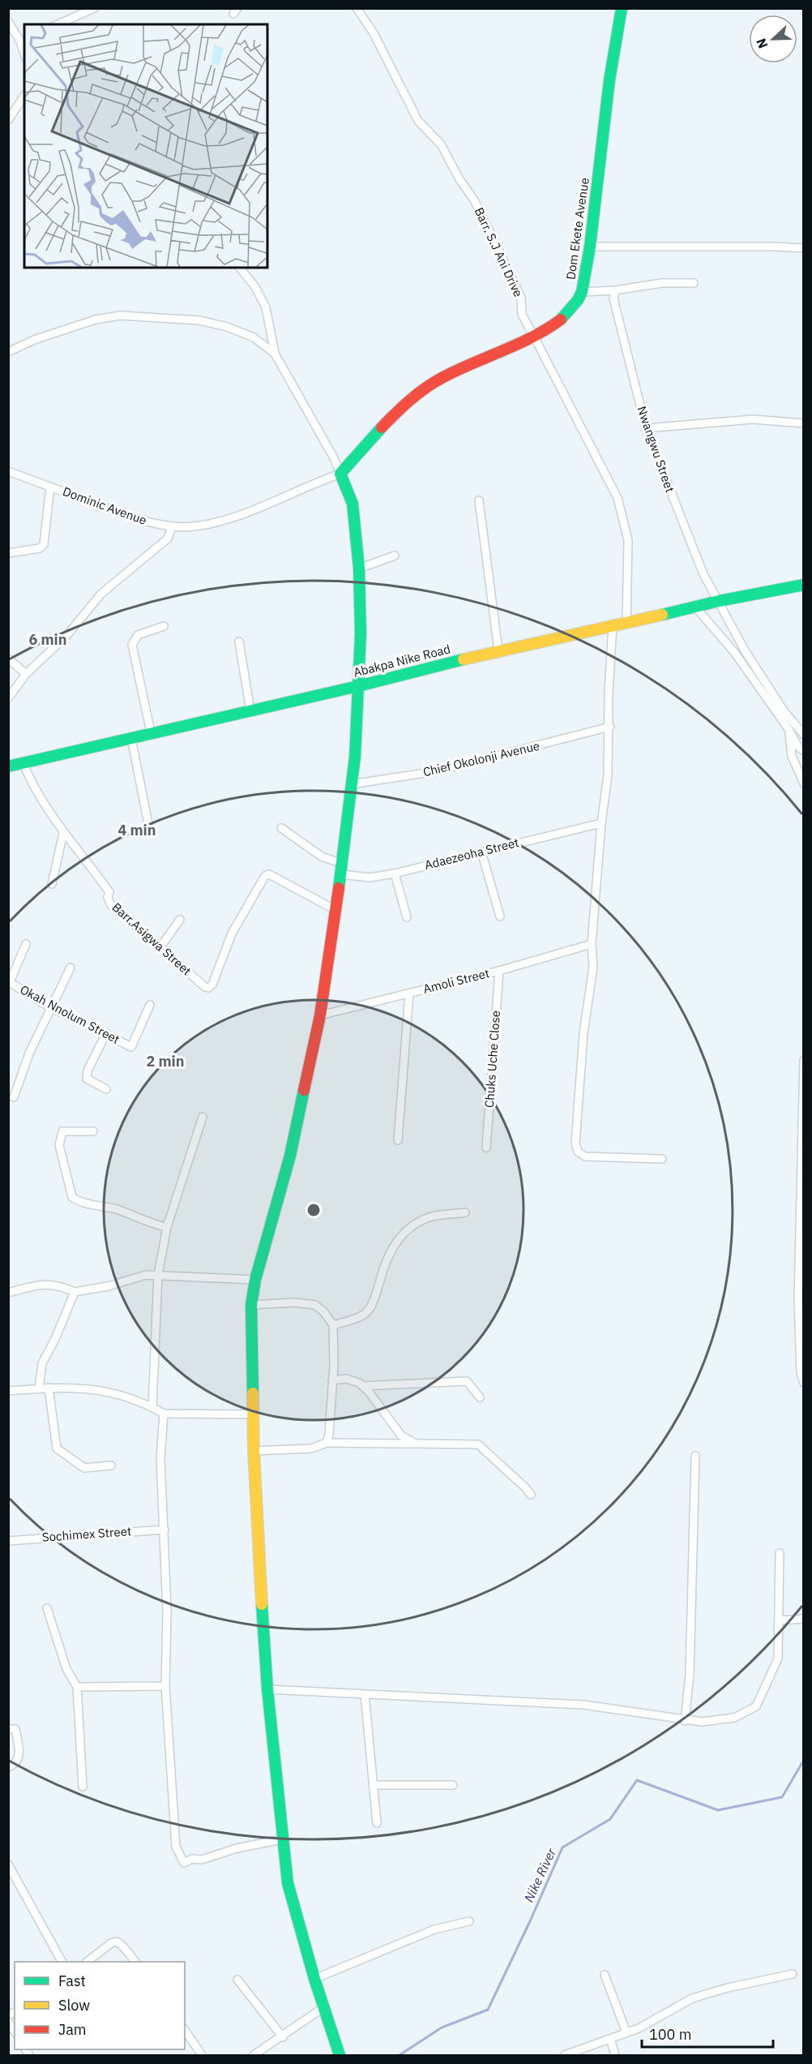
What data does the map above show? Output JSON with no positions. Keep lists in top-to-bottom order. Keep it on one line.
{"streets":{"main road":["Dom Ekete Avenue","Abakpa Nike Road"],"street":["Barr. S.J Ani Drive","Nwangwu Street","Dominic Avenue","Chief Okolonji Avenue","Adaezeoha Street","Barr.Asigwa Street","Amoli Street","Okah Nnolum Street","Chuks Uche Close","Sochimex Street"]},"crossings":[["Dom Ekete Avenue","Barr. S.J Ani Drive"],["Dom Ekete Avenue","Dominic Avenue"],["Barr. S.J Ani Drive","Abakpa Nike Road"],["Nwangwu Street","Abakpa Nike Road"],["Abakpa Nike Road","Barr.Asigwa Street"],["Amoli Street","Chuks Uche Close"]],"water":["Nike River"],"legend":["Fast","Slow","Jam"],"scale_bar":"100 m","north":"left","rings":["6 min","4 min","2 min"]}
